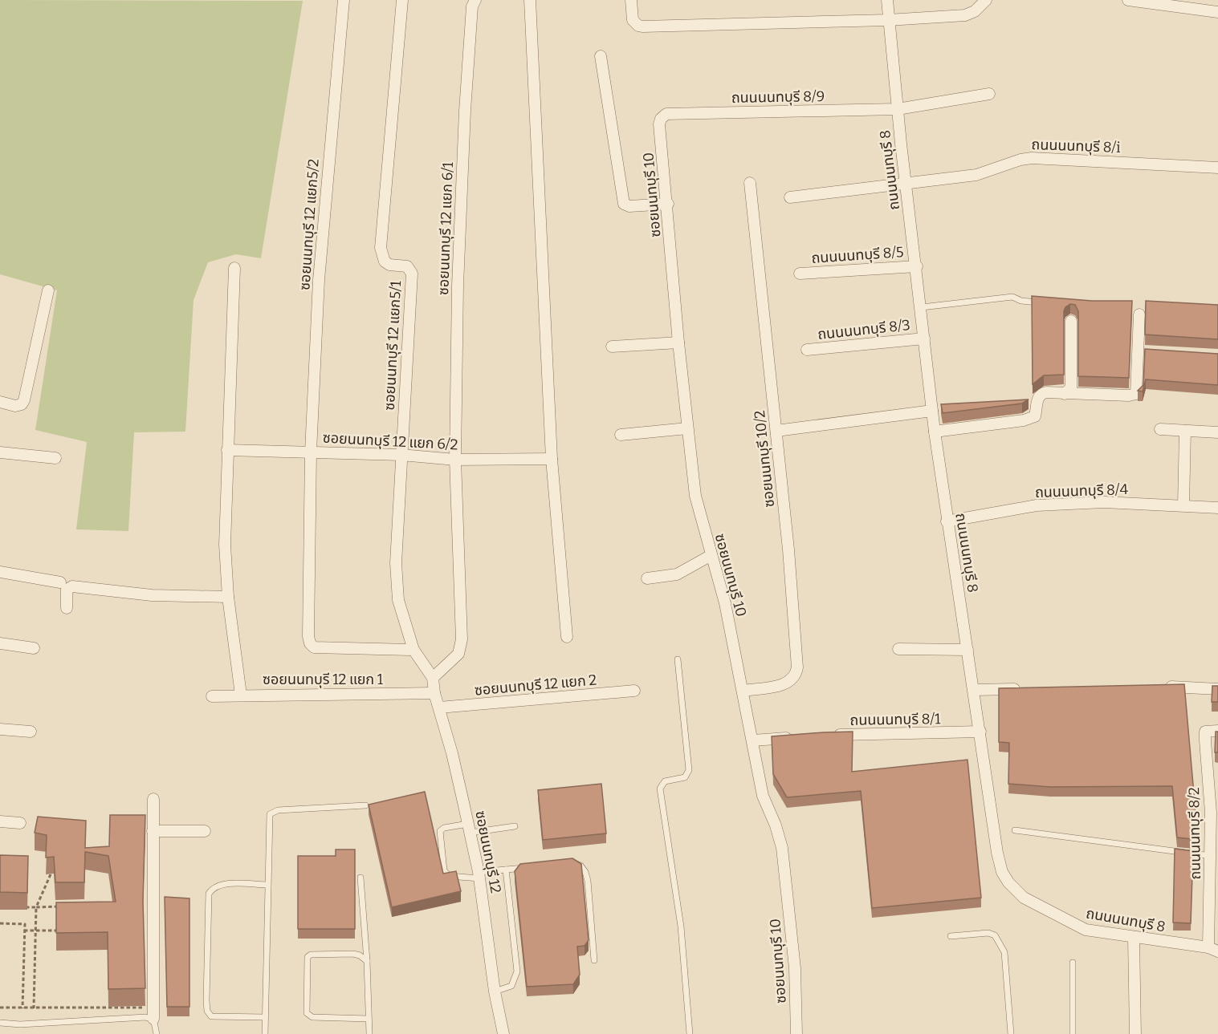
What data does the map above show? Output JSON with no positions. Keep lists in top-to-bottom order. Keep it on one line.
{"streets":{"street":["ถนนนนทบุรี 8/9","ถนนนนทบุรี 8/i","ถนนนนทบุรี 8","ซอยนนทบุรี 10","ซอยนนทบุรี 12 แยก5/2","ซอยนนทบุรี 12 แยก 6/1","ถนนนนทบุรี 8/5","ถนนนนทบุรี 8/3","ซอยนนทบุรี 12 แยก5/1","ซอยนนทบุรี 12 แยก 6/2","ซอยนนทบุรี 10/2","ถนนนนทบุรี 8/4","ซอยนนทบุรี 12 แยก 1","ซอยนนทบุรี 12 แยก 2","ถนนนนทบุรี 8/1","ถนนนนทบุรี 8/2","ซอยนนทบุรี 12"]},"crossings":[["ถนนนนทบุรี 8/9","ถนนนนทบุรี 8"],["ถนนนนทบุรี 8/9","ซอยนนทบุรี 10"],["ถนนนนทบุรี 8/i","ถนนนนทบุรี 8"],["ถนนนนทบุรี 8","ถนนนนทบุรี 8/5"],["ถนนนนทบุรี 8","ถนนนนทบุรี 8/3"],["ถนนนนทบุรี 8","ถนนนนทบุรี 8/4"],["ถนนนนทบุรี 8","ถนนนนทบุรี 8/1"],["ถนนนนทบุรี 8","ถนนนนทบุรี 8/2"],["ซอยนนทบุรี 10","ซอยนนทบุรี 10/2"],["ซอยนนทบุรี 12 แยก5/2","ซอยนนทบุรี 12 แยก5/1"],["ซอยนนทบุรี 12 แยก5/2","ซอยนนทบุรี 12 แยก 6/2"],["ซอยนนทบุรี 12 แยก 6/1","ซอยนนทบุรี 12 แยก5/1"],["ซอยนนทบุรี 12 แยก 6/1","ซอยนนทบุรี 12 แยก 6/2"],["ซอยนนทบุรี 12 แยก 6/1","ซอยนนทบุรี 12"],["ซอยนนทบุรี 12 แยก5/1","ซอยนนทบุรี 12 แยก 6/2"],["ซอยนนทบุรี 12 แยก5/1","ซอยนนทบุรี 12"],["ซอยนนทบุรี 12 แยก 1","ซอยนนทบุรี 12"],["ซอยนนทบุรี 12 แยก 2","ซอยนนทบุรี 12"]]}
